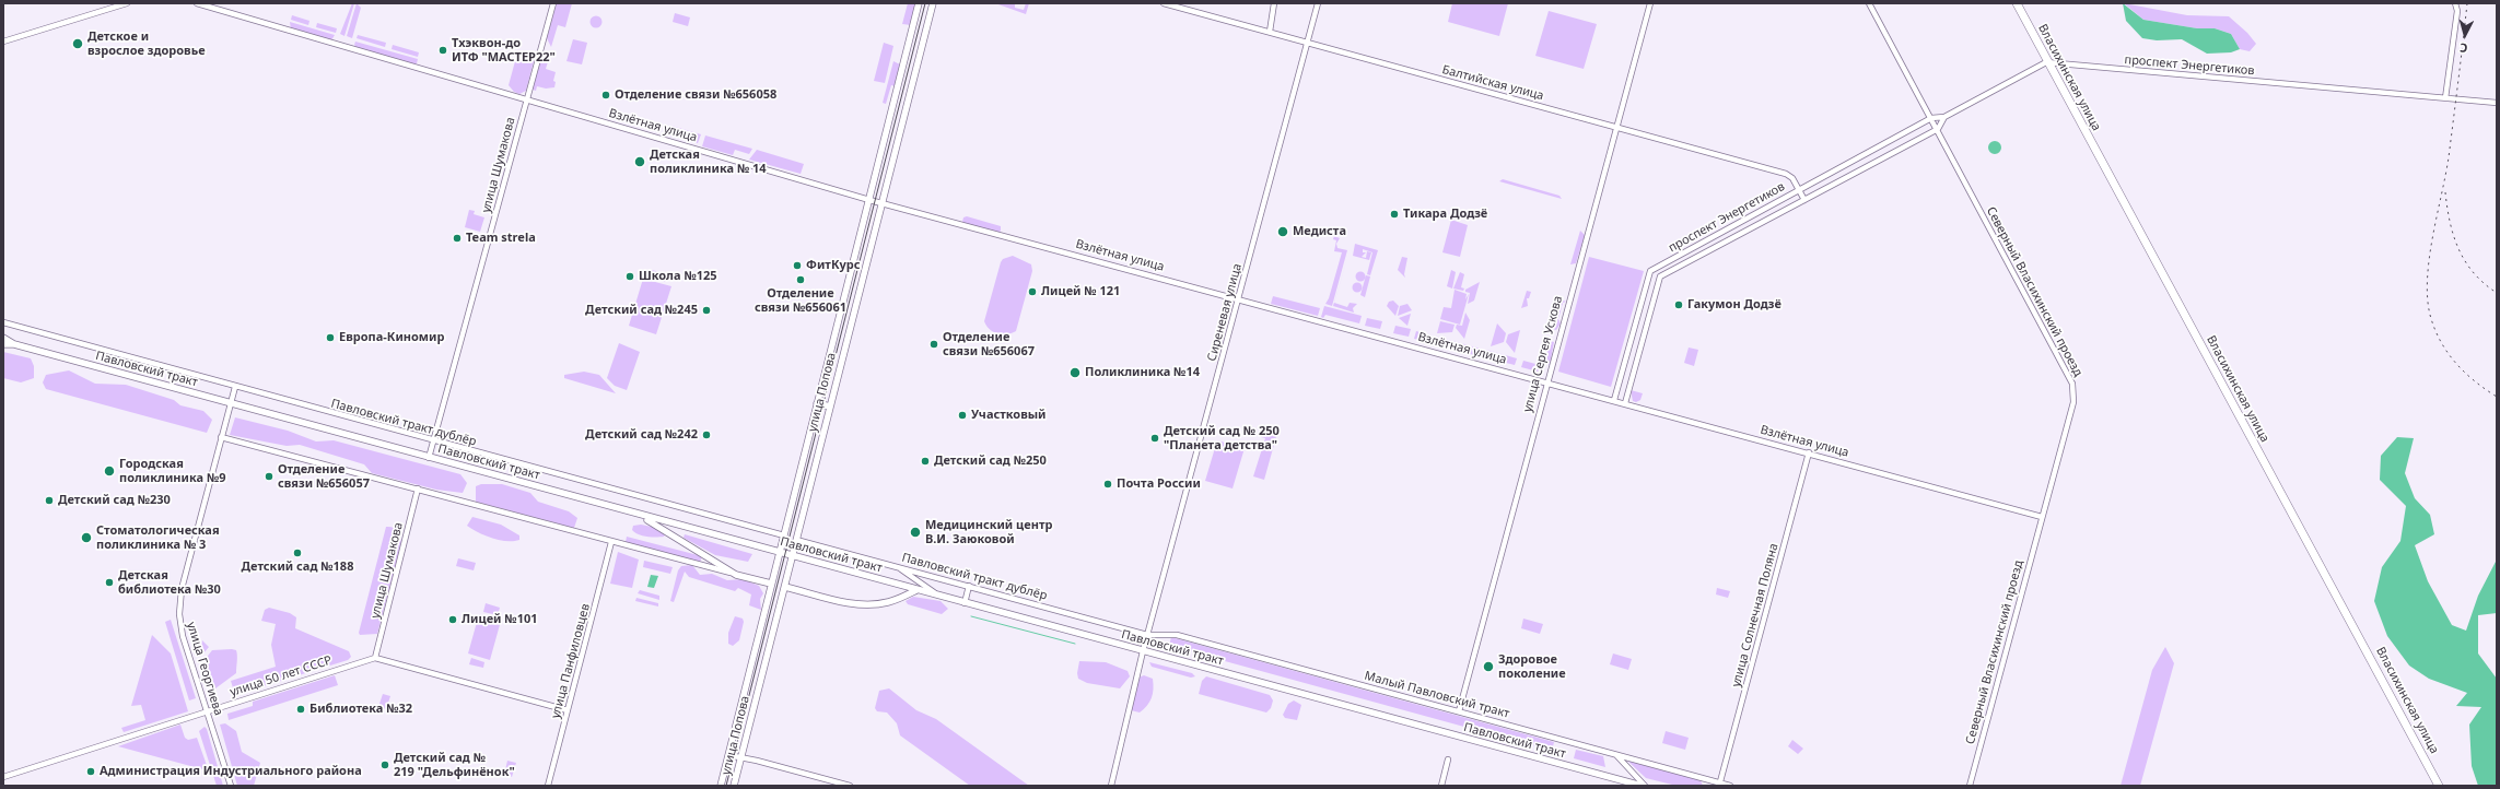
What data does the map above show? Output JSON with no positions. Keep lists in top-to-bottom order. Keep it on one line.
{"streets":{"highway":["Власихинская улица"],"main road":["Павловский тракт","улица Попова"],"street":["проспект Энергетиков","Балтийская улица","Взлётная улица","улица Шумакова","Северный Власихинский проезд","Сиреневая улица","улица Сергея Ускова","Павловский тракт дублёр","улица Солнечная Поляна","улица Панфиловцев","улица Георгиева","улица 50 лет СССР","Малый Павловский тракт"]},"crossings":[["проспект Энергетиков","Власихинская улица"],["проспект Энергетиков","Балтийская улица"],["проспект Энергетиков","Взлётная улица"],["проспект Энергетиков","Северный Власихинский проезд"],["Балтийская улица","Сиреневая улица"],["Балтийская улица","улица Сергея Ускова"],["Взлётная улица","улица Шумакова"],["Взлётная улица","Северный Власихинский проезд"],["Взлётная улица","Сиреневая улица"],["Взлётная улица","улица Сергея Ускова"],["Взлётная улица","улица Попова"],["Взлётная улица","улица Солнечная Поляна"],["улица Шумакова","Павловский тракт"],["улица Шумакова","Павловский тракт дублёр"],["улица Шумакова","улица 50 лет СССР"],["Сиреневая улица","Павловский тракт"],["Сиреневая улица","Павловский тракт дублёр"],["Сиреневая улица","Малый Павловский тракт"],["улица Сергея Ускова","Малый Павловский тракт"],["Павловский тракт","улица Попова"],["Павловский тракт","улица Георгиева"],["улица Попова","Павловский тракт дублёр"],["Павловский тракт дублёр","улица Георгиева"],["Павловский тракт дублёр","Малый Павловский тракт"],["улица Солнечная Поляна","Малый Павловский тракт"],["улица Георгиева","улица 50 лет СССР"]],"places":["Детское и взрослое здоровье","Тхэквон-до ИТФ \"МАСТЕР22\"","Отделение связи №656058","Детская поликлиника № 14","Тикара Додзё","Медиста","Team strela","ФитКурс","Школа №125","Отделение связи №656061","Лицей № 121","Гакумон Додзё","Детский сад №245","Европа-Киномир","Отделение связи №656067","Поликлиника №14","Участковый","Детский сад №242","Детский сад № 250 \"Планета детства\"","Детский сад №250","Городская поликлиника №9","Отделение связи №656057","Почта России","Детский сад №230","Медицинский центр В.И. Заюковой","Стоматологическая поликлиника № 3","Детский сад №188","Детская библиотека №30","Лицей №101","Здоровое поколение","Библиотека №32","Детский сад № 219 \"Дельфинёнок\"","Администрация Индустриального района"],"north":"bottom"}
